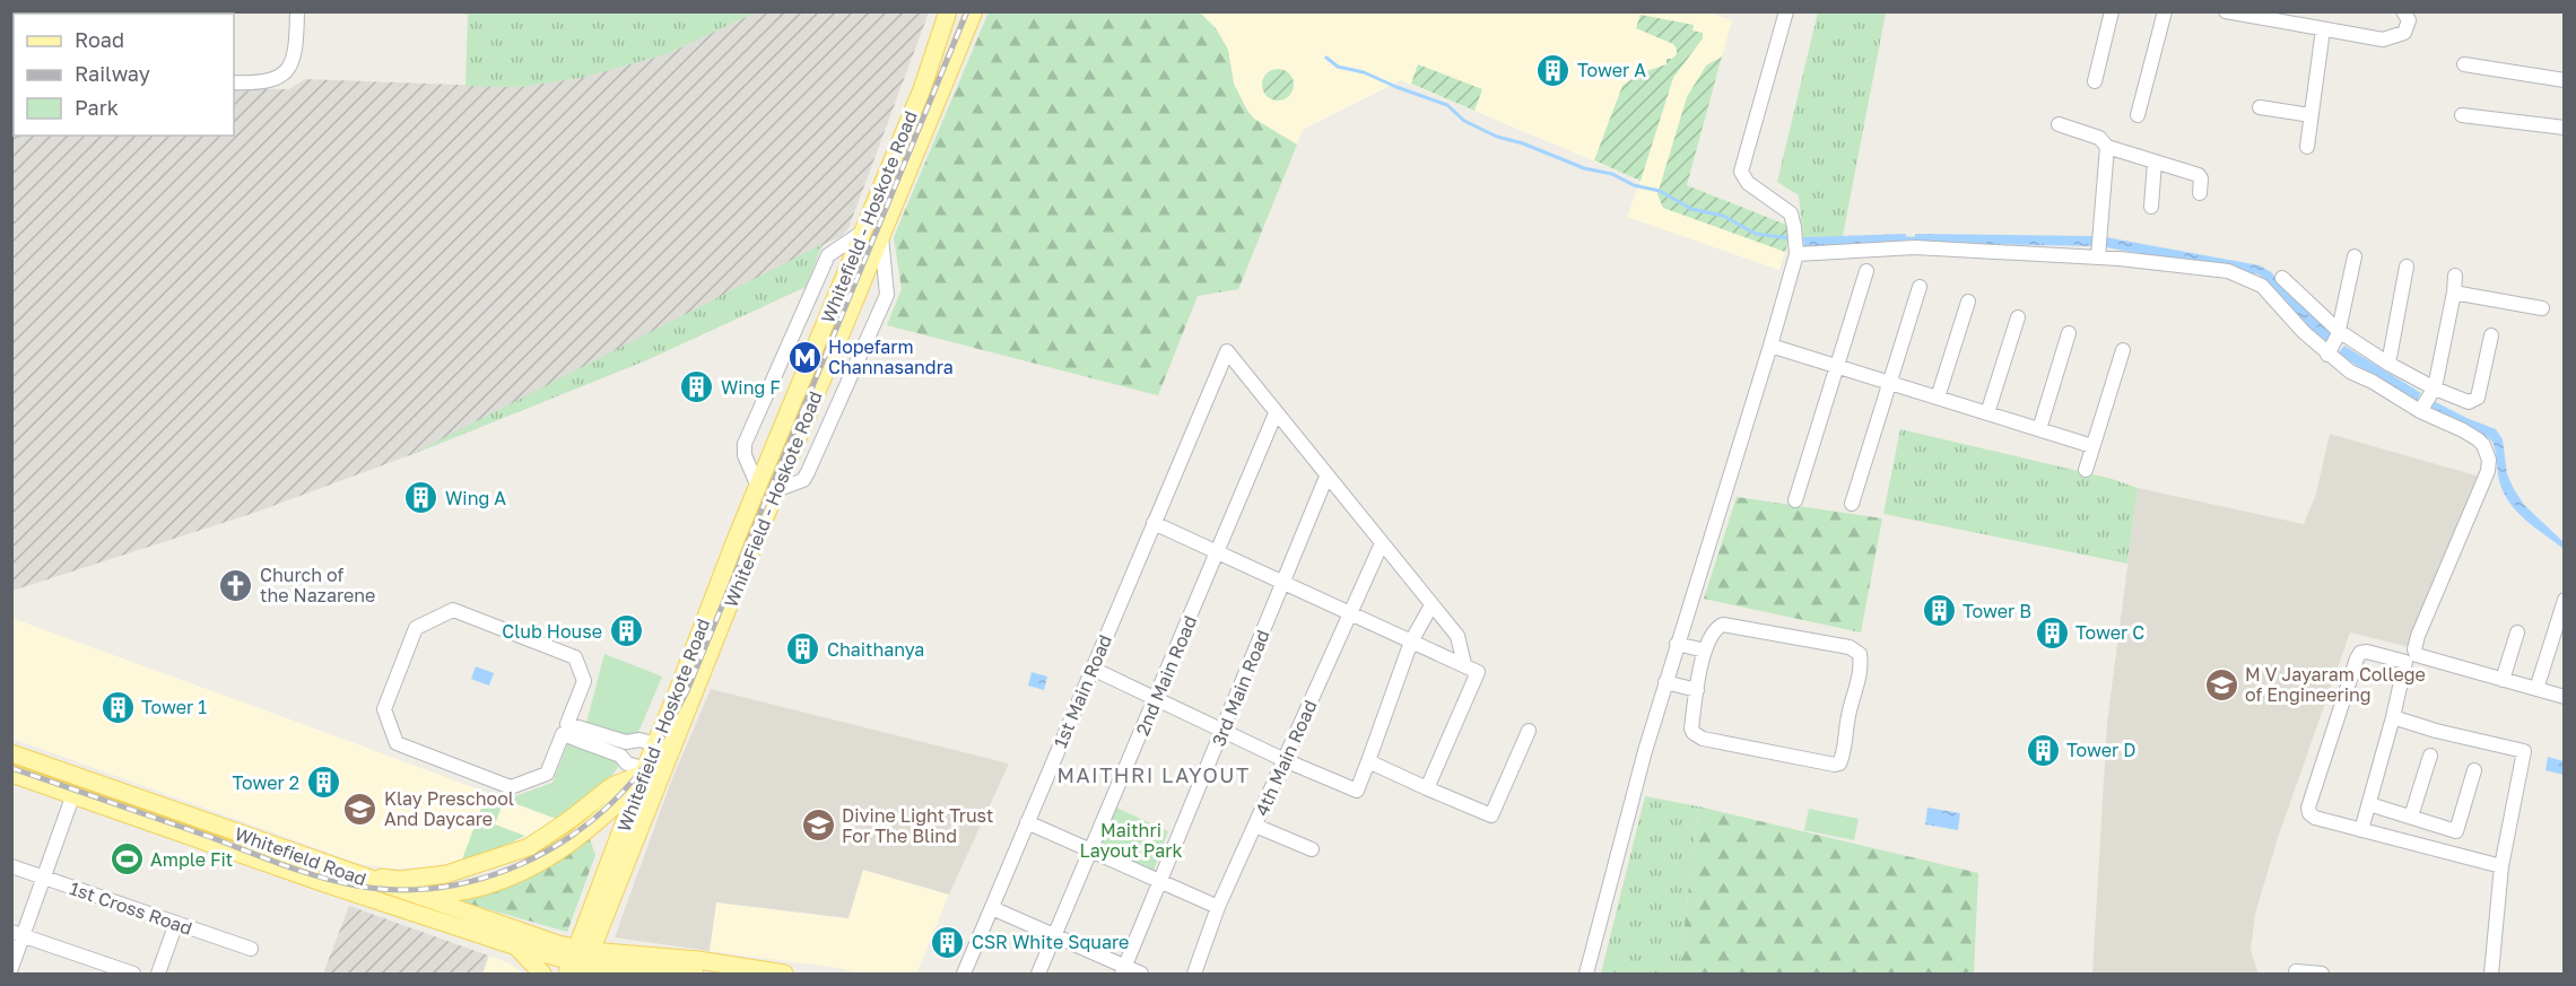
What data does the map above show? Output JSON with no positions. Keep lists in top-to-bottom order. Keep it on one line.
{"streets":{"main road":["Whitefield - Hoskote Road","WhiteField - Hoskote Road","Whitefield Road"],"street":["2nd Main Road","3rd Main Road","1st Main Road","4th Main Road","1st Cross Road"]},"crossings":[["Whitefield - Hoskote Road","WhiteField - Hoskote Road"],["Whitefield - Hoskote Road","Whitefield Road"],["WhiteField - Hoskote Road","Whitefield Road"],["2nd Main Road","1st Main Road"]],"districts":["MAITHRI LAYOUT"],"parks":["Maithri Layout Park"],"places":{"building":["Tower A","Wing F","Wing A","Tower B","Club House","Tower C","Chaithanya","Tower 1","Tower D","Tower 2","CSR White Square"],"metro station":["Hopefarm Channasandra"],"church":["Church of the Nazarene"],"school or university":["M V Jayaram College of Engineering","Klay Preschool And Daycare","Divine Light Trust For The Blind"],"sports":["Ample Fit"]},"legend":["Road","Railway","Park"]}
